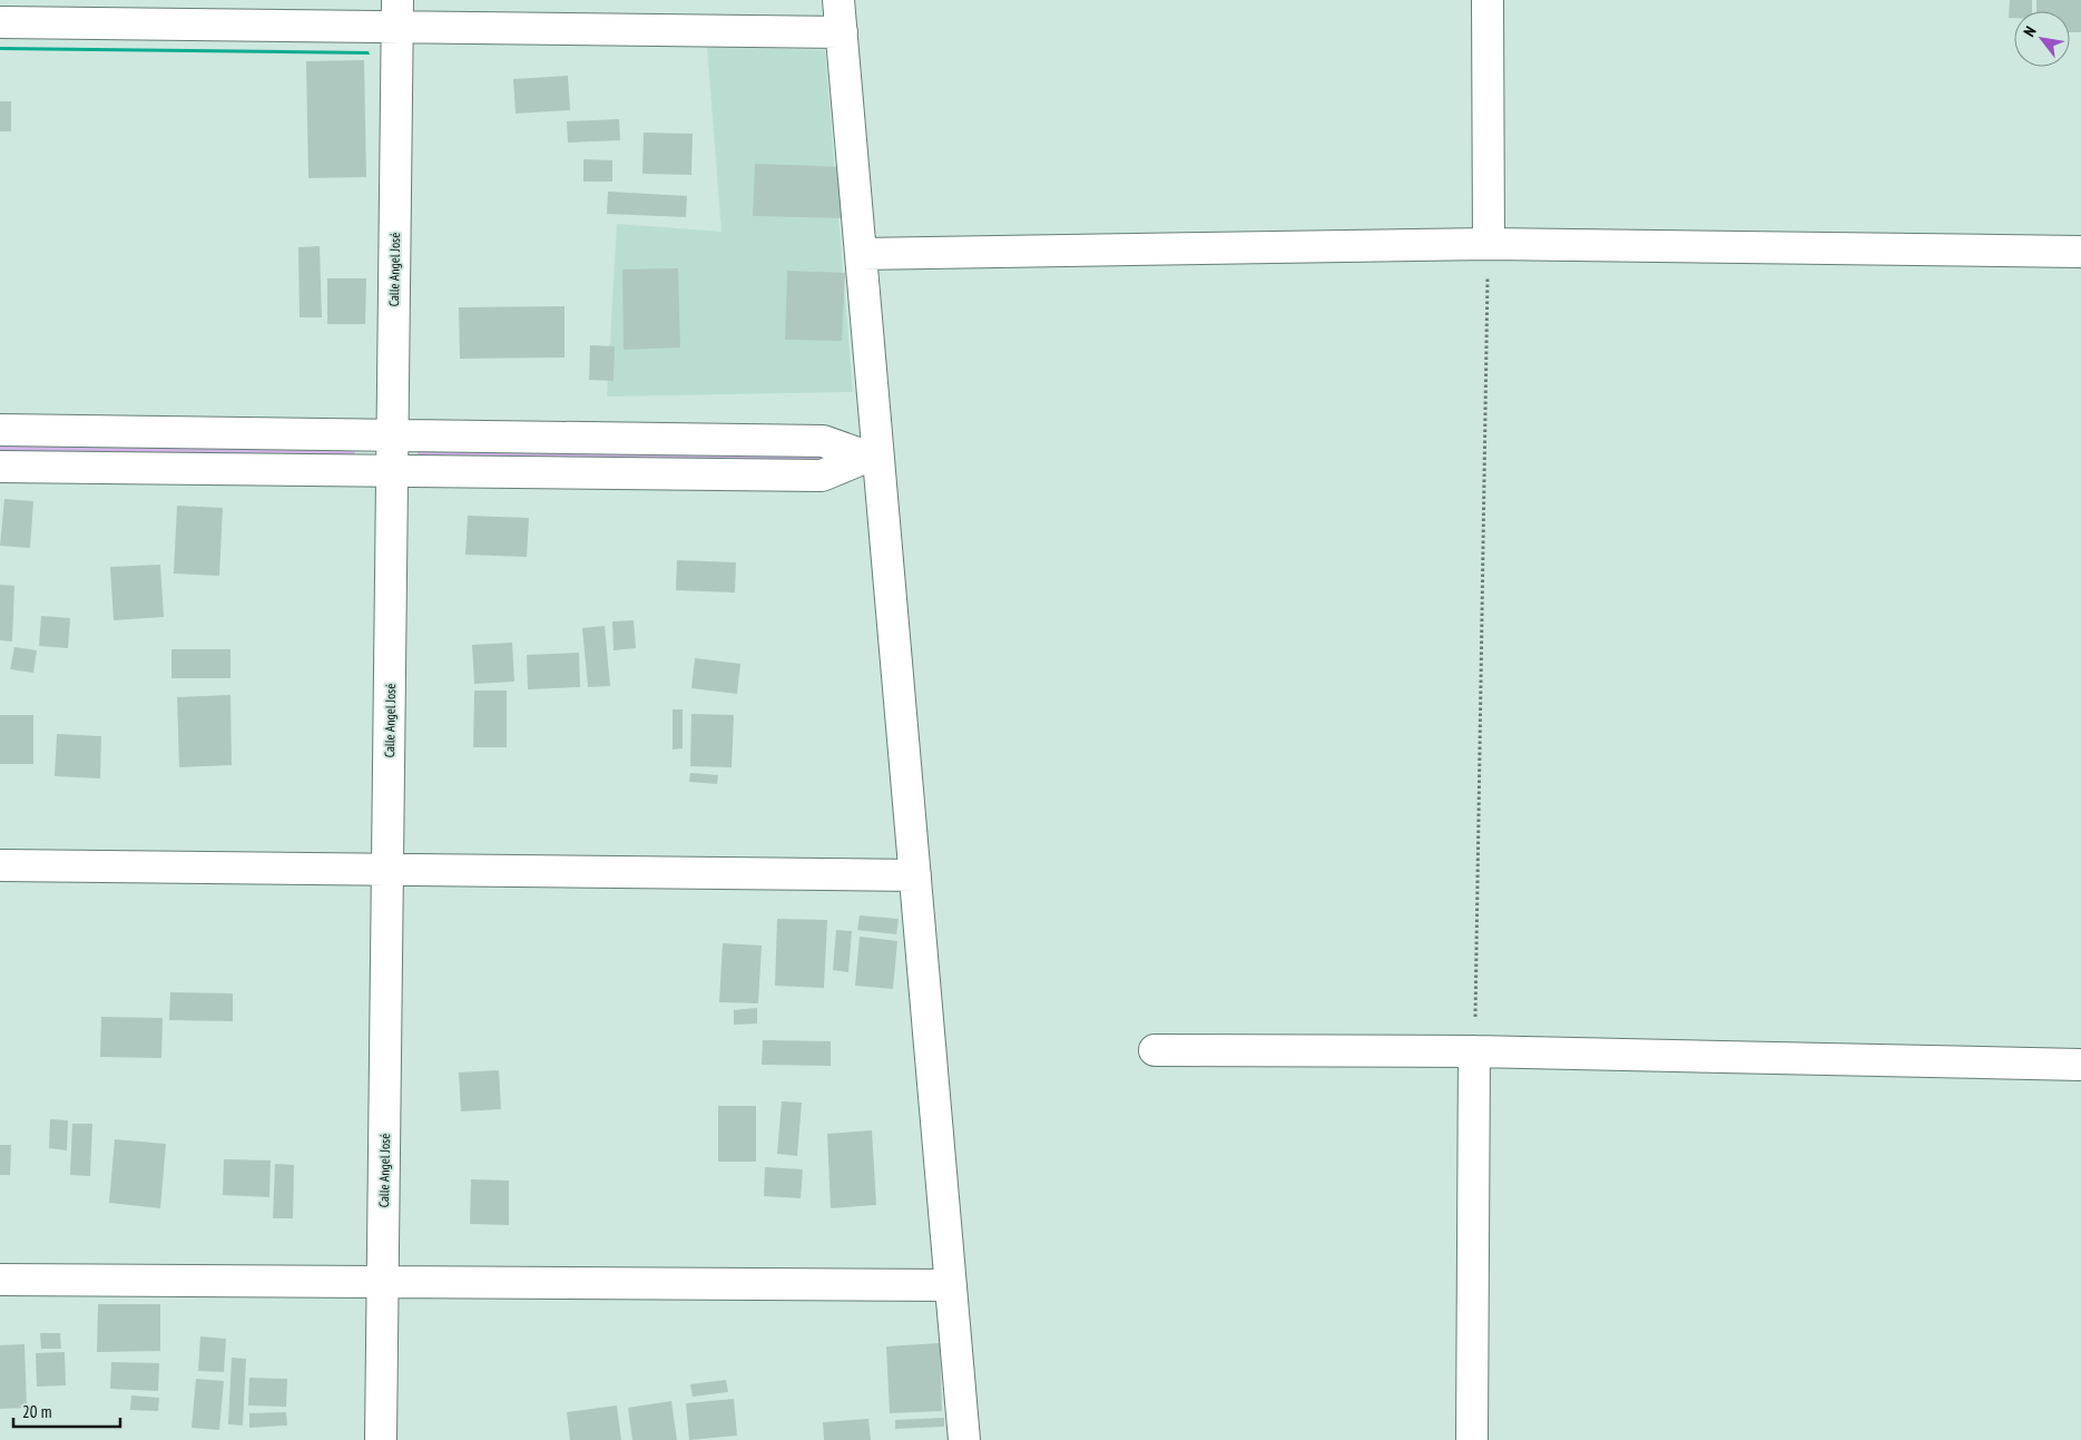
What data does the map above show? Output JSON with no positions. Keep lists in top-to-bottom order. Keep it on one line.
{"streets":{"street":["Calle Angel José"]},"scale_bar":"20 m","north":"top left"}
